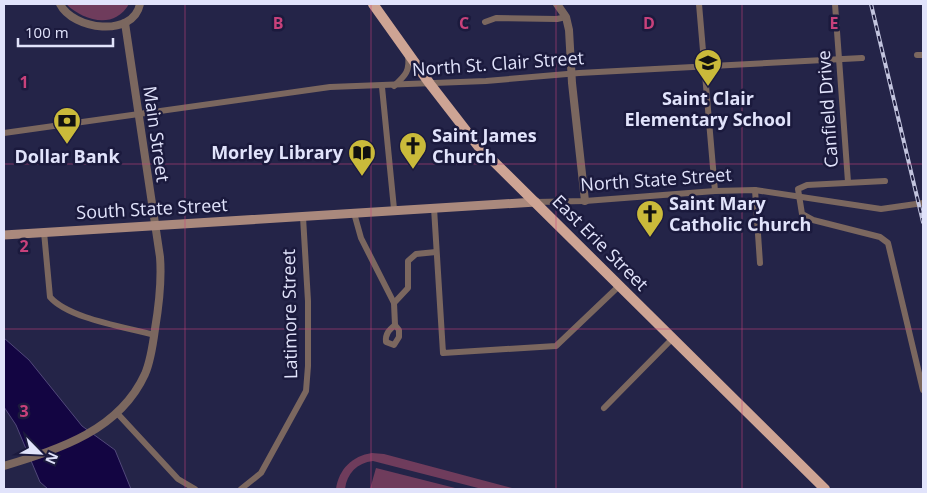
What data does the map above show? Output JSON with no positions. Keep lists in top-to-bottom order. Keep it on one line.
{"streets":{"main road":["North State Street","South State Street","East Erie Street"],"street":["North St. Clair Street","Canfield Drive","Main Street","Latimore Street"]},"crossings":[["North St. Clair Street","Canfield Drive"],["North St. Clair Street","Main Street"],["North St. Clair Street","East Erie Street"],["Main Street","South State Street"],["North State Street","South State Street"],["North State Street","East Erie Street"],["North State Street","Latimore Street"],["South State Street","Latimore Street"]],"places":{"school or university":["Saint Clair Elementary School"],"bank":["Dollar Bank"],"church":["Saint James Church","Saint Mary Catholic Church"],"library":["Morley Library"]},"scale_bar":"100 m","north":"bottom right","grid":{"columns":["B","C","D","E"],"rows":["1","2","3"]}}
